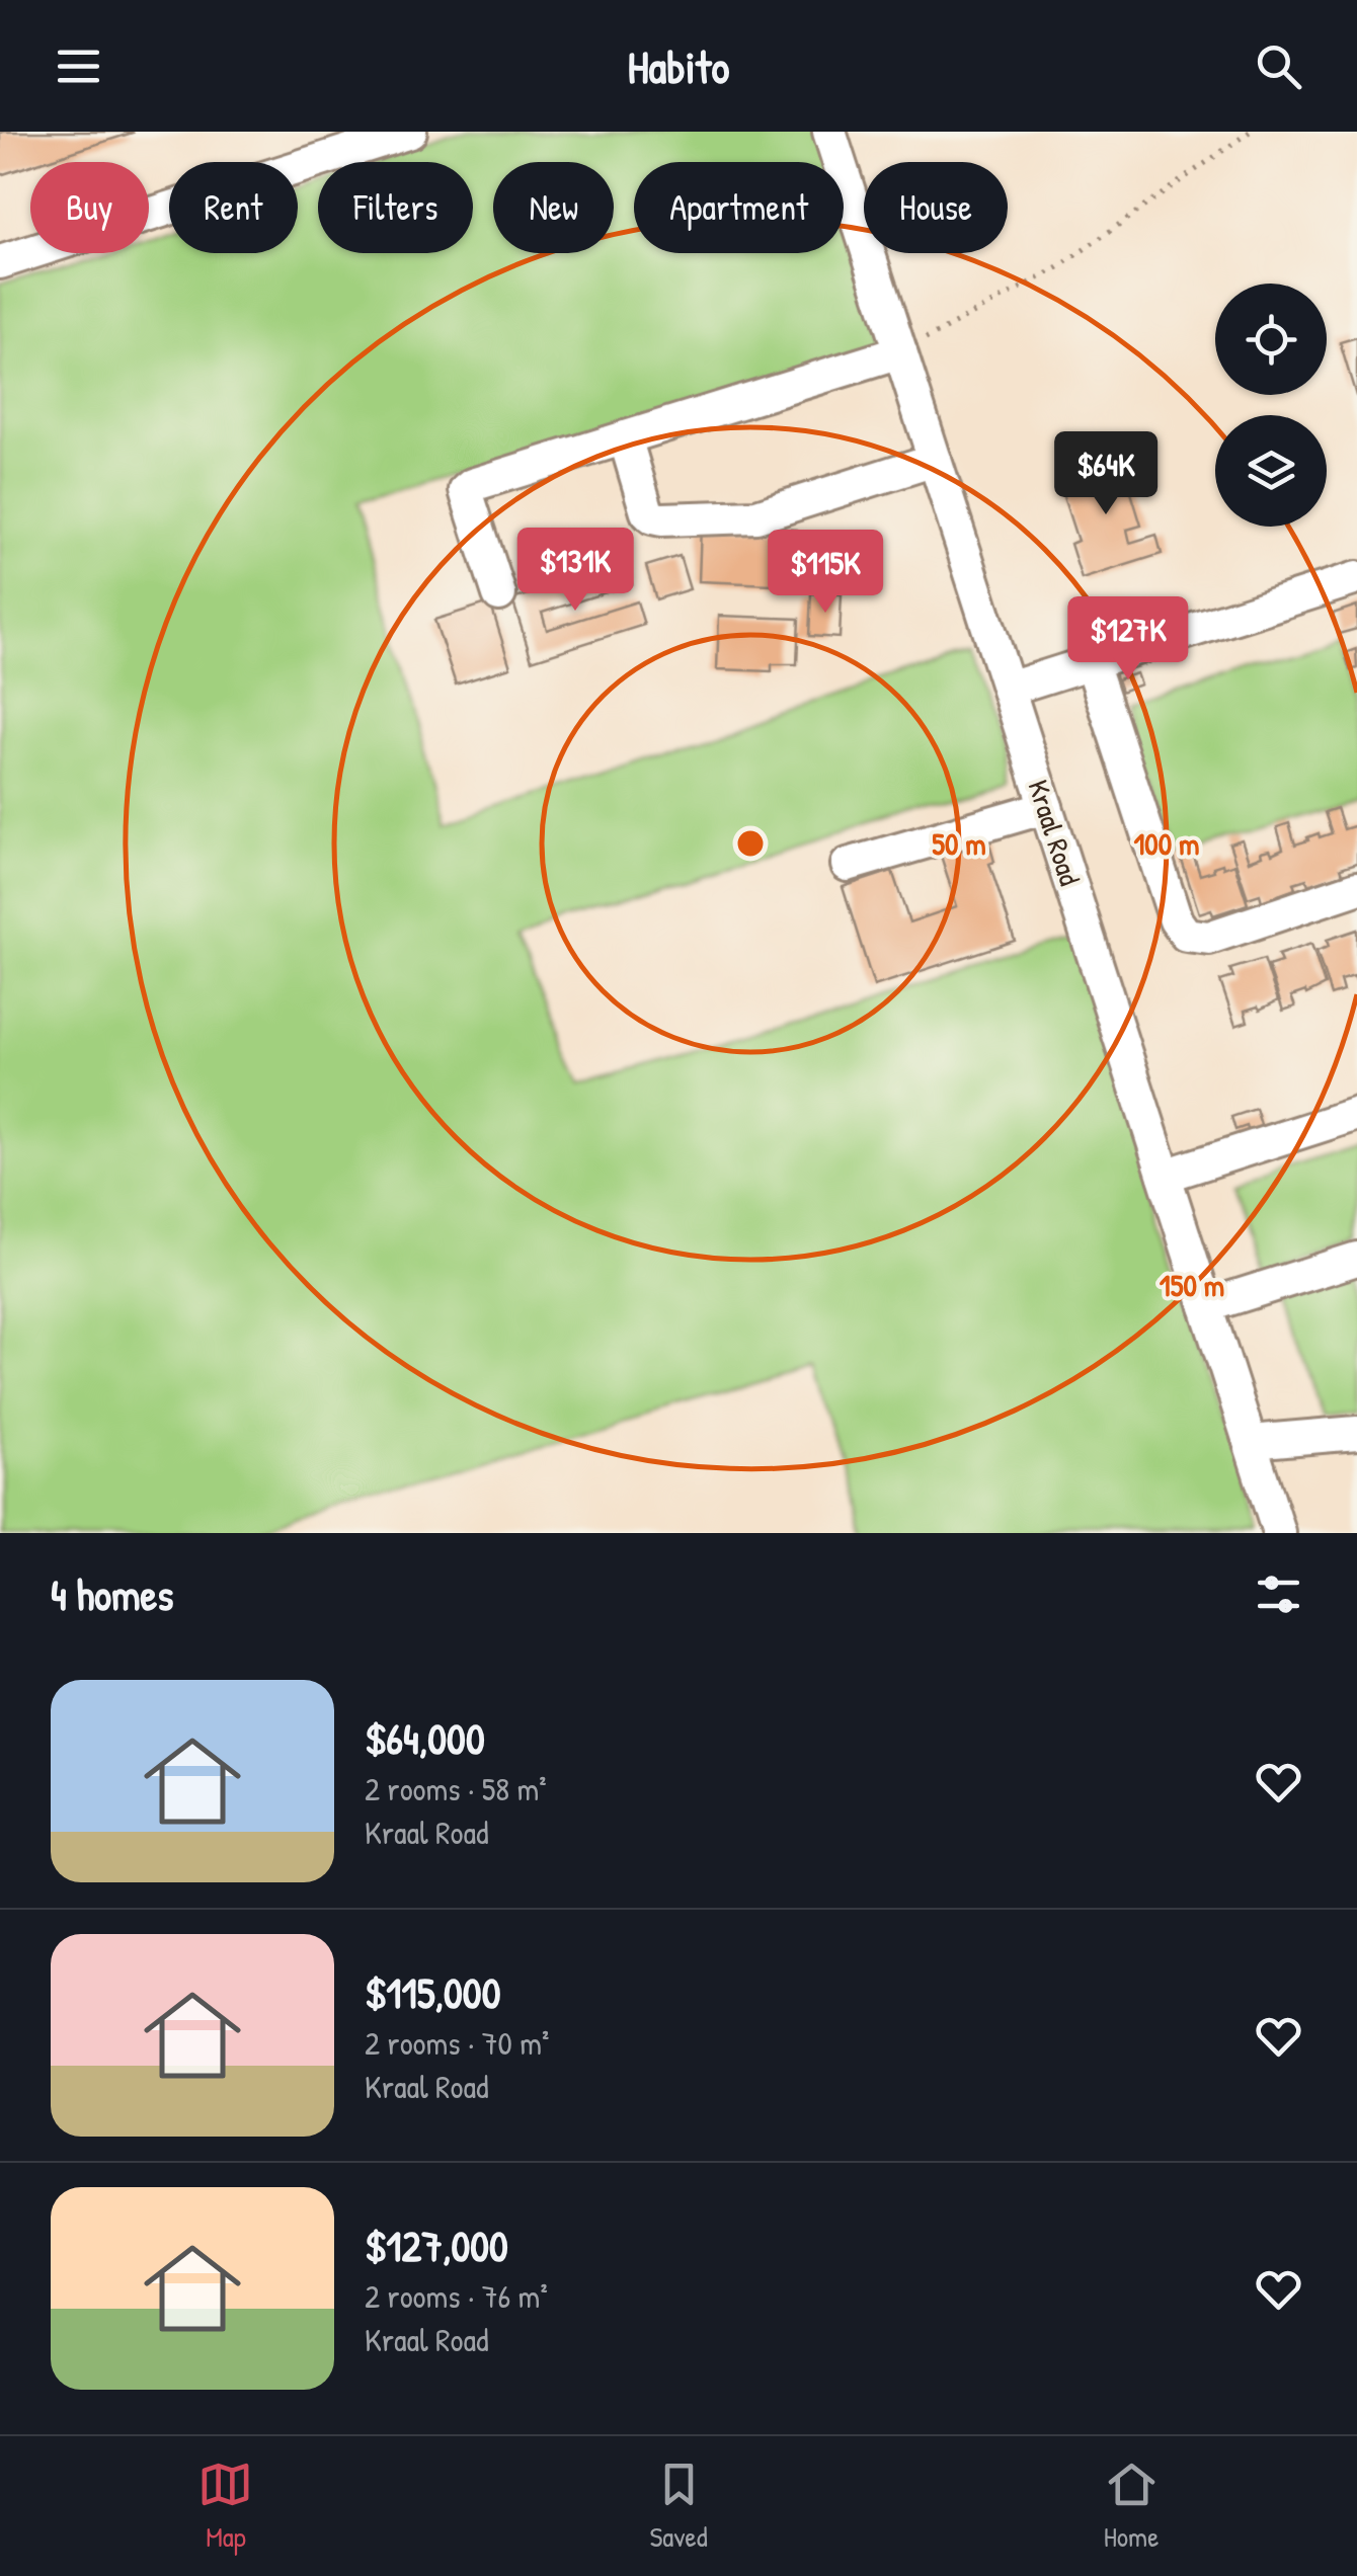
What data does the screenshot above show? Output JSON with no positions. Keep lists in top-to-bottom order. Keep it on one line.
{"streets":{"street":["Kraal Road"]},"page":{"header":"Habito","chip":["Buy","Rent","Filters","New","Apartment","House"],"price":["$64K","$131K","$115K","$127K"],"heading":"4 homes","list":[{"name":"$64,000","note":"2 rooms · 58 m² · Kraal Road"},{"name":"$115,000","note":"2 rooms · 70 m² · Kraal Road"},{"name":"$127,000","note":"2 rooms · 76 m² · Kraal Road"}],"tabs":["Map","Saved","Home"]},"rings":["50 m","100 m","150 m"]}
